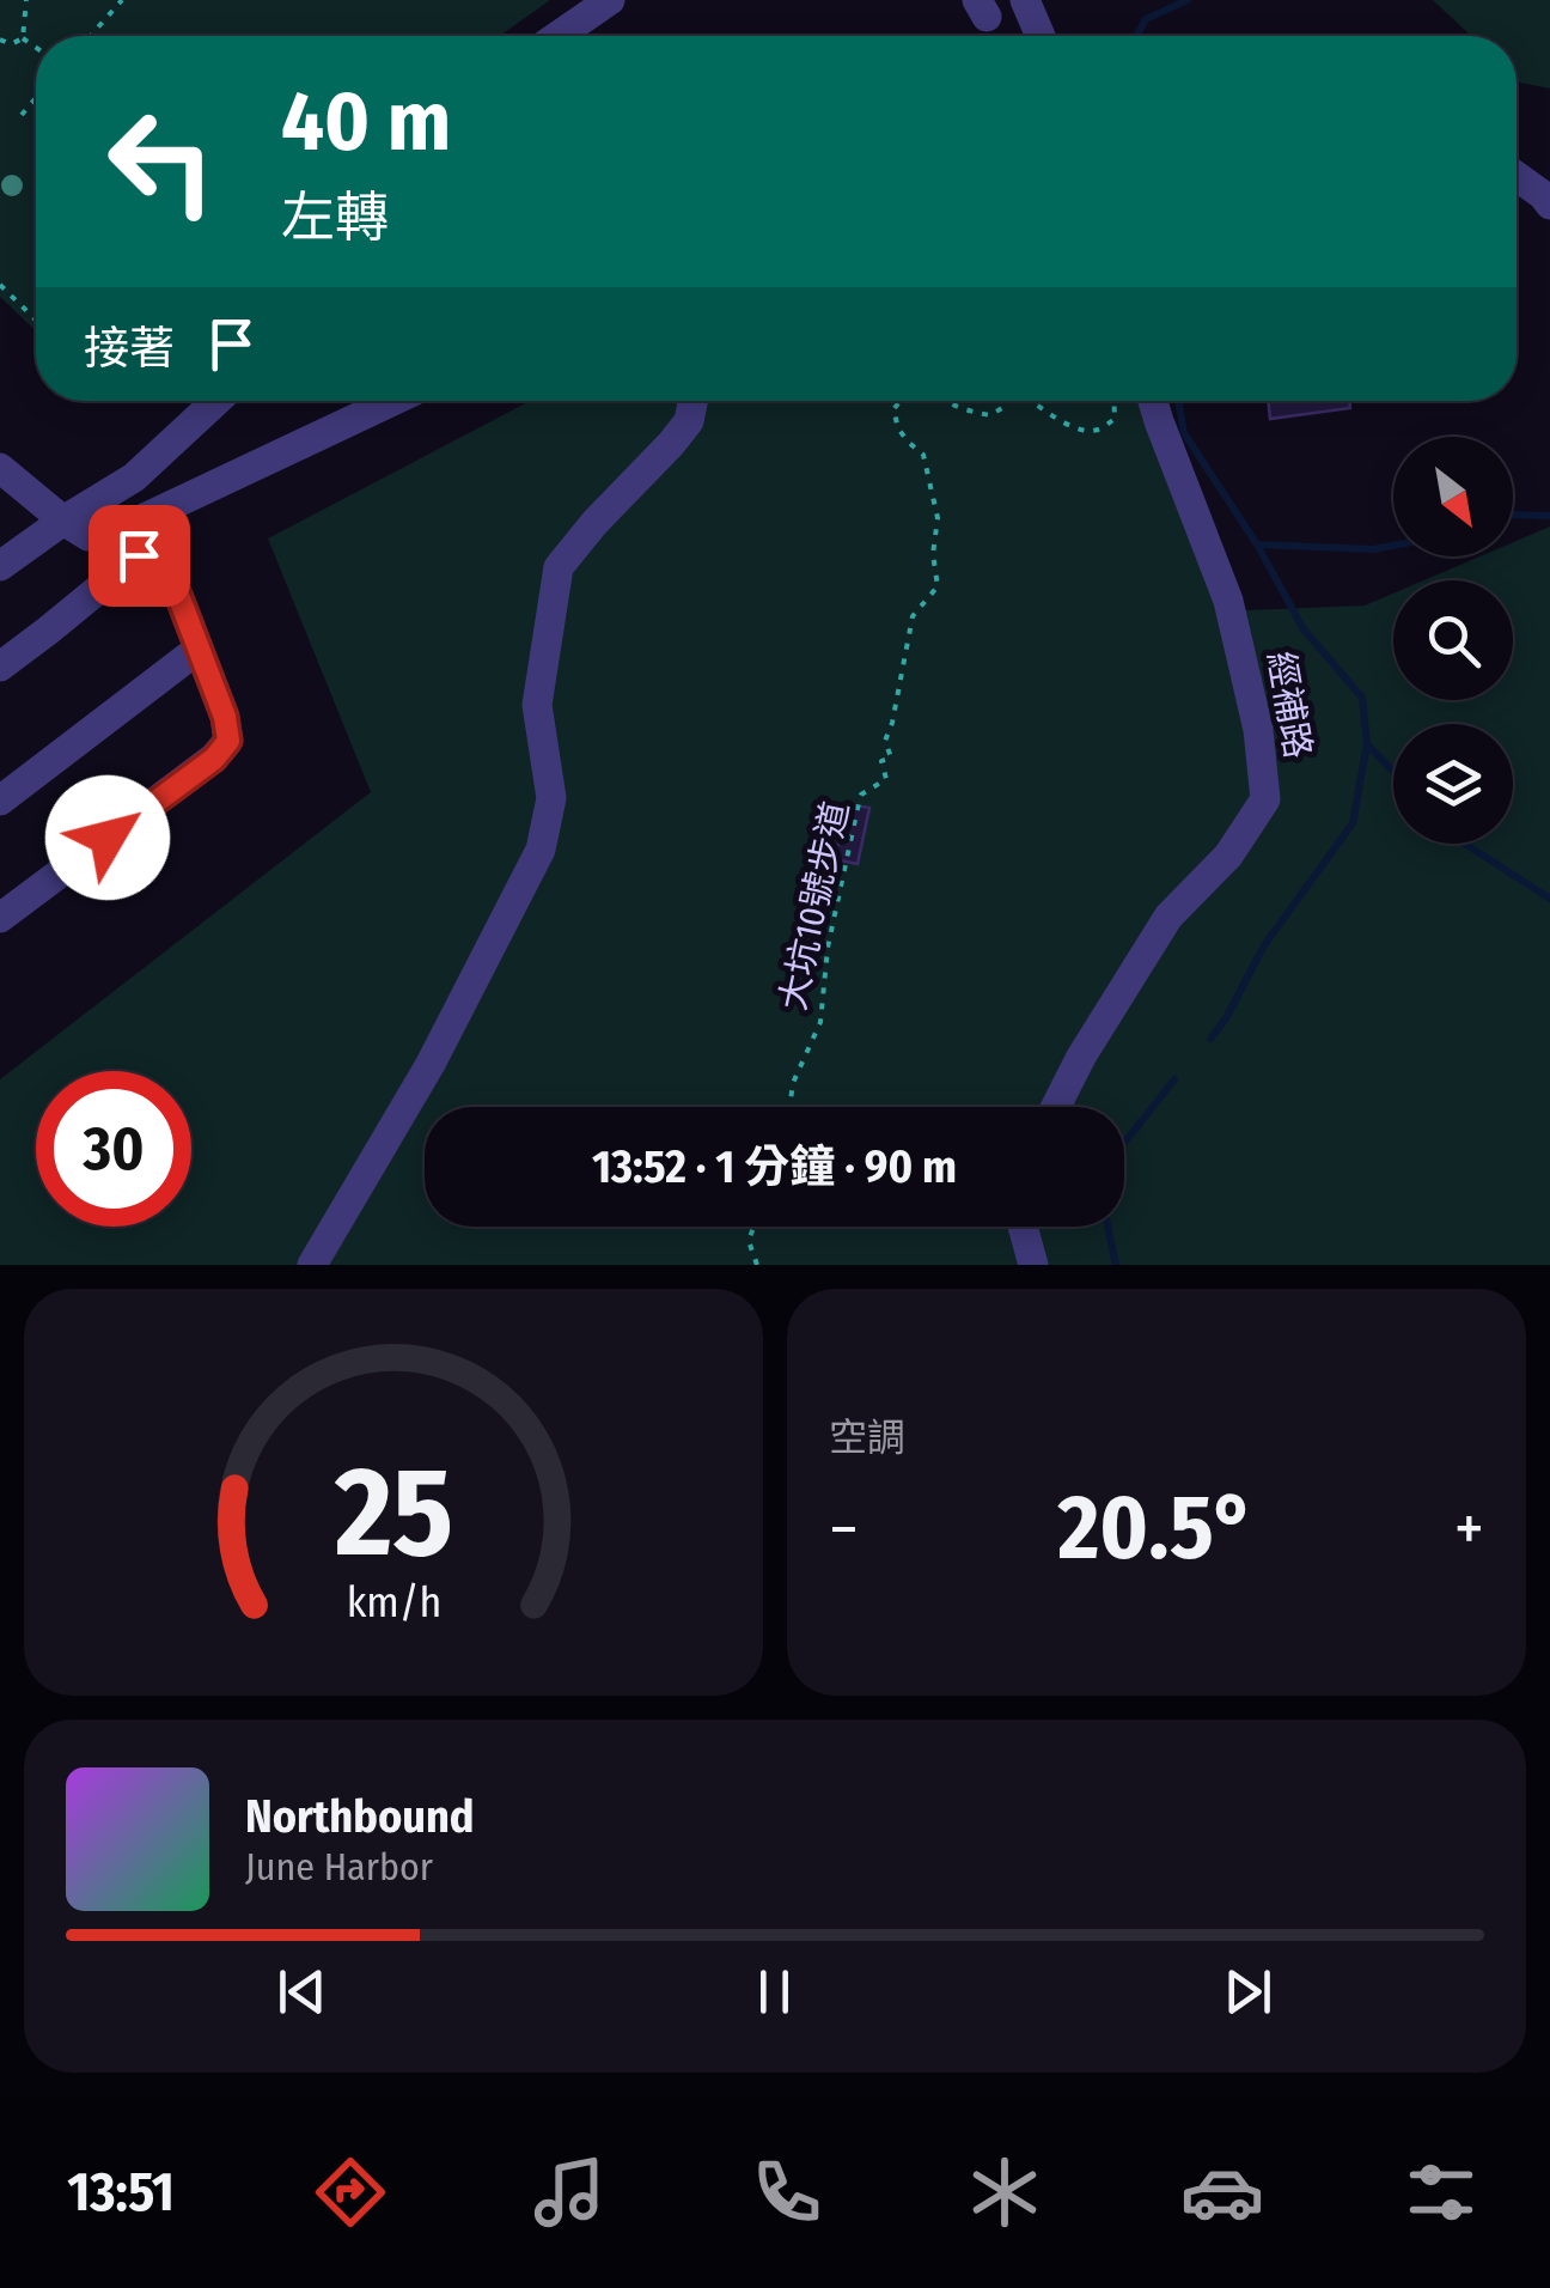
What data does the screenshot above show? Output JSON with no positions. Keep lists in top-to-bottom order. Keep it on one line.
{"streets":{"street":["經補路"],"path":["大坑10號步道"]},"north":"bottom right","page":{"turn":["40 m","左轉"],"then":"接著","limit":"30","trip":"13:52 · 1 分鐘 · 90 m","tile":"空調","heat":["−","20.5°","+"],"song":["Northbound","June Harbor"],"tabs":"13:51","gauge":["25","km/h"]}}
